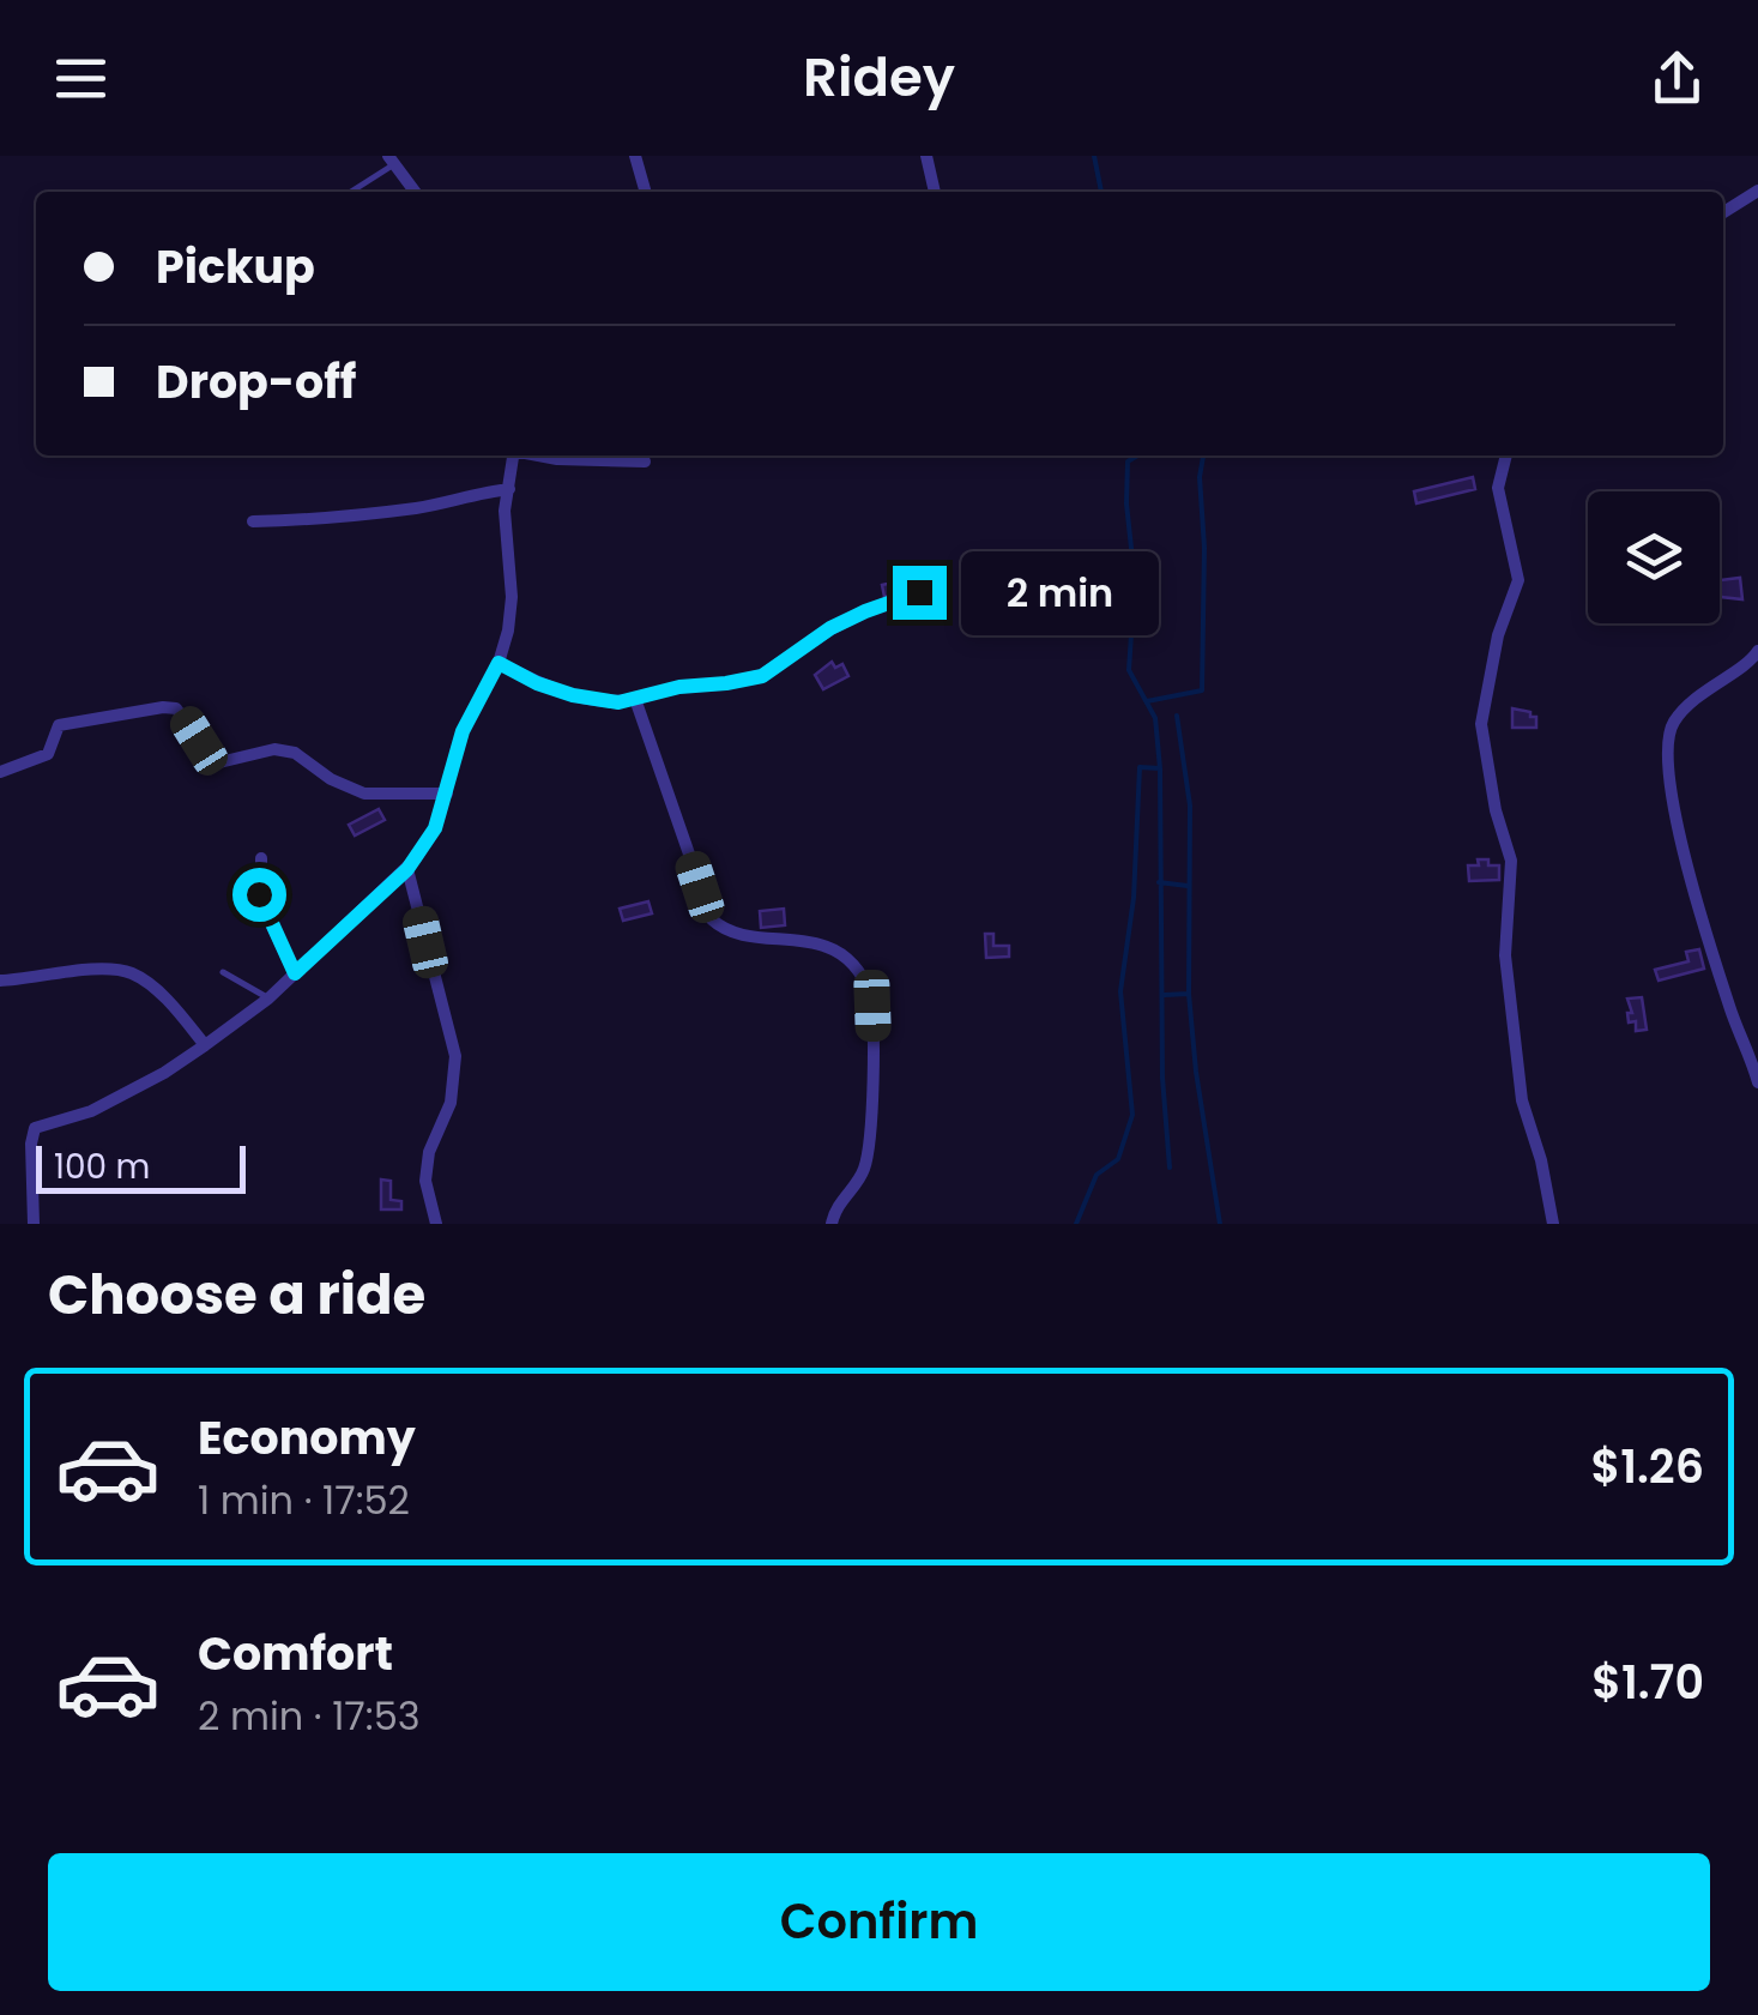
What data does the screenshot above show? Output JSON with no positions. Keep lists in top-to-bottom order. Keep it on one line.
{"scale_bar":"100 m","page":{"header":"Ridey","banner":["Pickup","Drop-off"],"bubble":"2 min","scale":"100 m","heading":"Choose a ride","list":[{"name":"Economy","note":"1 min · 17:52","value":"$1.26"},{"name":"Comfort","note":"2 min · 17:53","value":"$1.70"}],"buttons":"Confirm"}}
